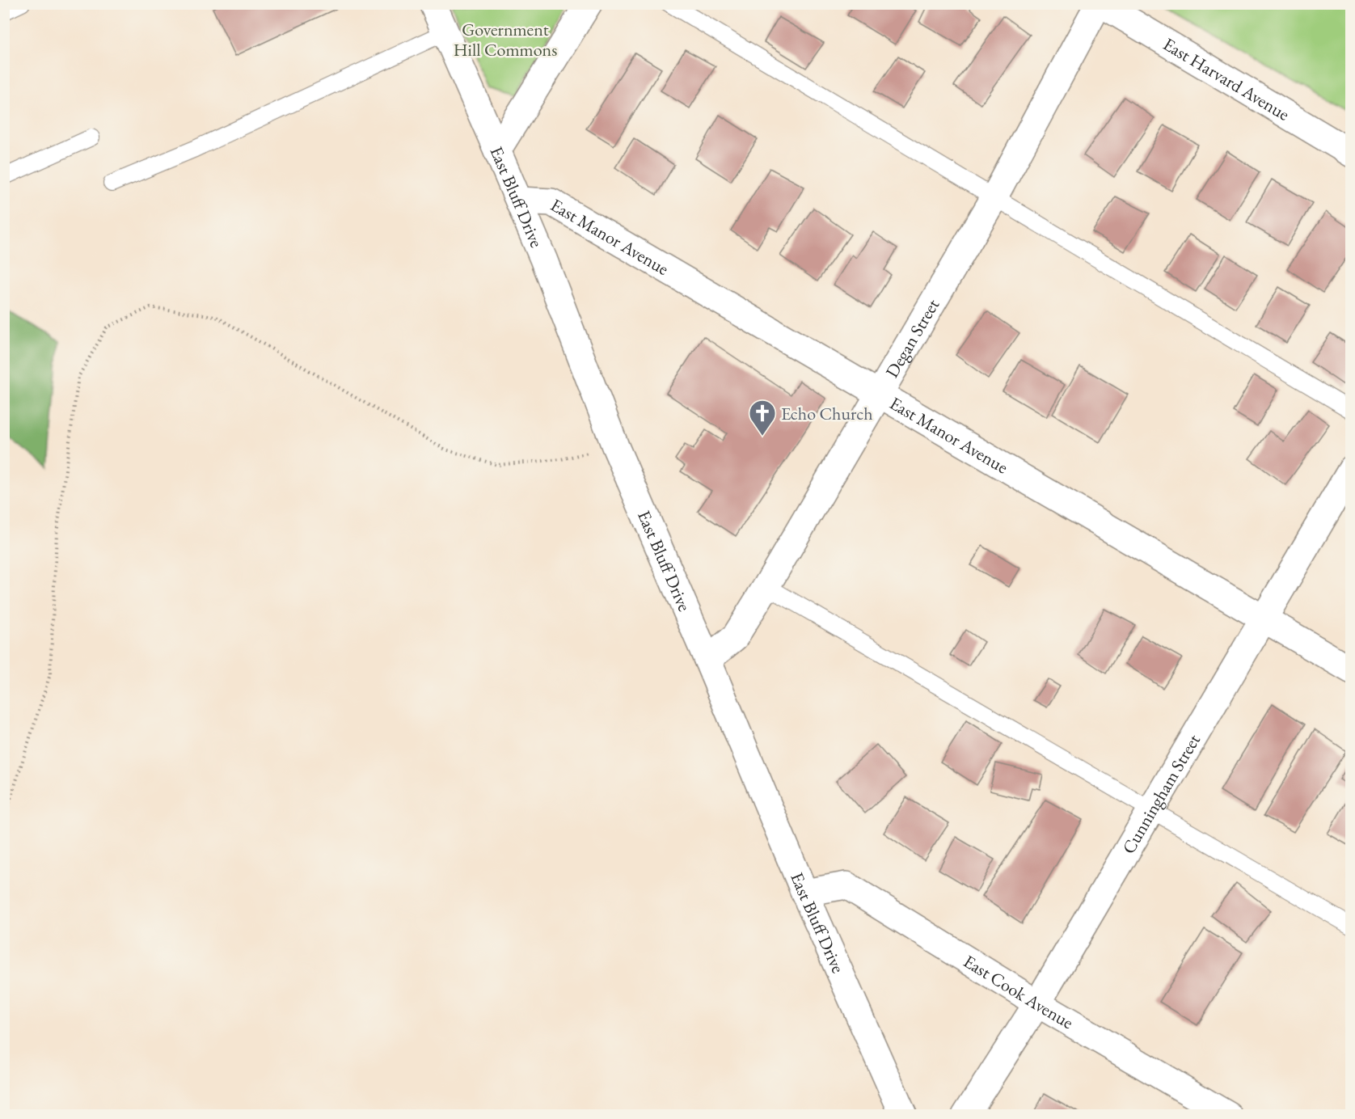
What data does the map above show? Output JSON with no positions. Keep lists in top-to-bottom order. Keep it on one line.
{"streets":{"street":["East Harvard Avenue","East Bluff Drive","East Manor Avenue","Degan Street","Cunningham Street","East Cook Avenue"]},"crossings":[["East Harvard Avenue","Degan Street"],["East Bluff Drive","East Manor Avenue"],["East Bluff Drive","Degan Street"],["East Bluff Drive","East Cook Avenue"],["East Manor Avenue","Degan Street"],["East Manor Avenue","Cunningham Street"],["Cunningham Street","East Cook Avenue"]],"parks":["Government Hill Commons"],"places":{"church":["Echo Church"]}}
